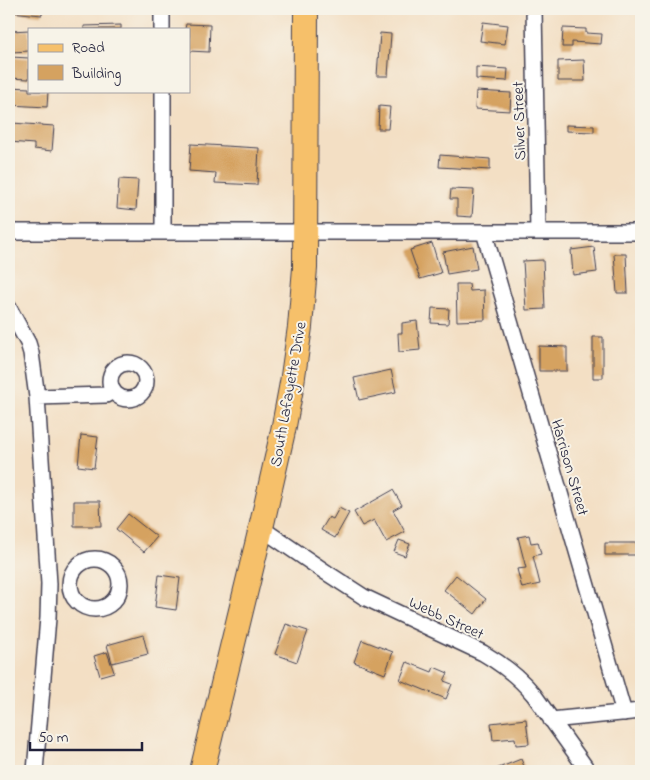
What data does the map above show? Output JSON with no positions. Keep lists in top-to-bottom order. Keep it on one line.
{"streets":{"main road":["South Lafayette Drive"],"street":["Silver Street","Harrison Street","Webb Street"]},"crossings":[["South Lafayette Drive","Webb Street"]],"legend":["Road","Building"],"scale_bar":"50 m"}
